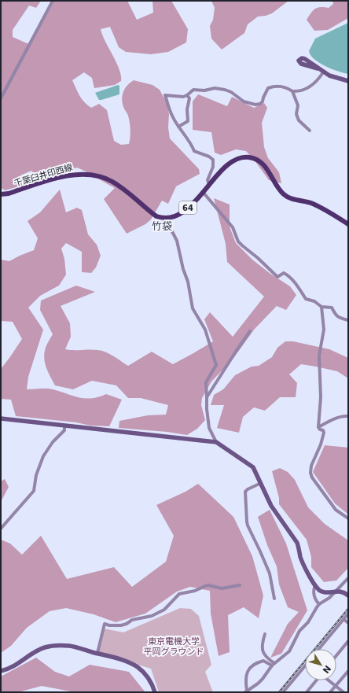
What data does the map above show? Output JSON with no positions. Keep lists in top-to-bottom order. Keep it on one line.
{"streets":{"main road":["千葉臼井印西線","64"]},"crossings":[["千葉臼井印西線","64"]],"districts":["竹袋"],"parks":["東京電機大学 平岡グラウンド"],"north":"bottom right"}
